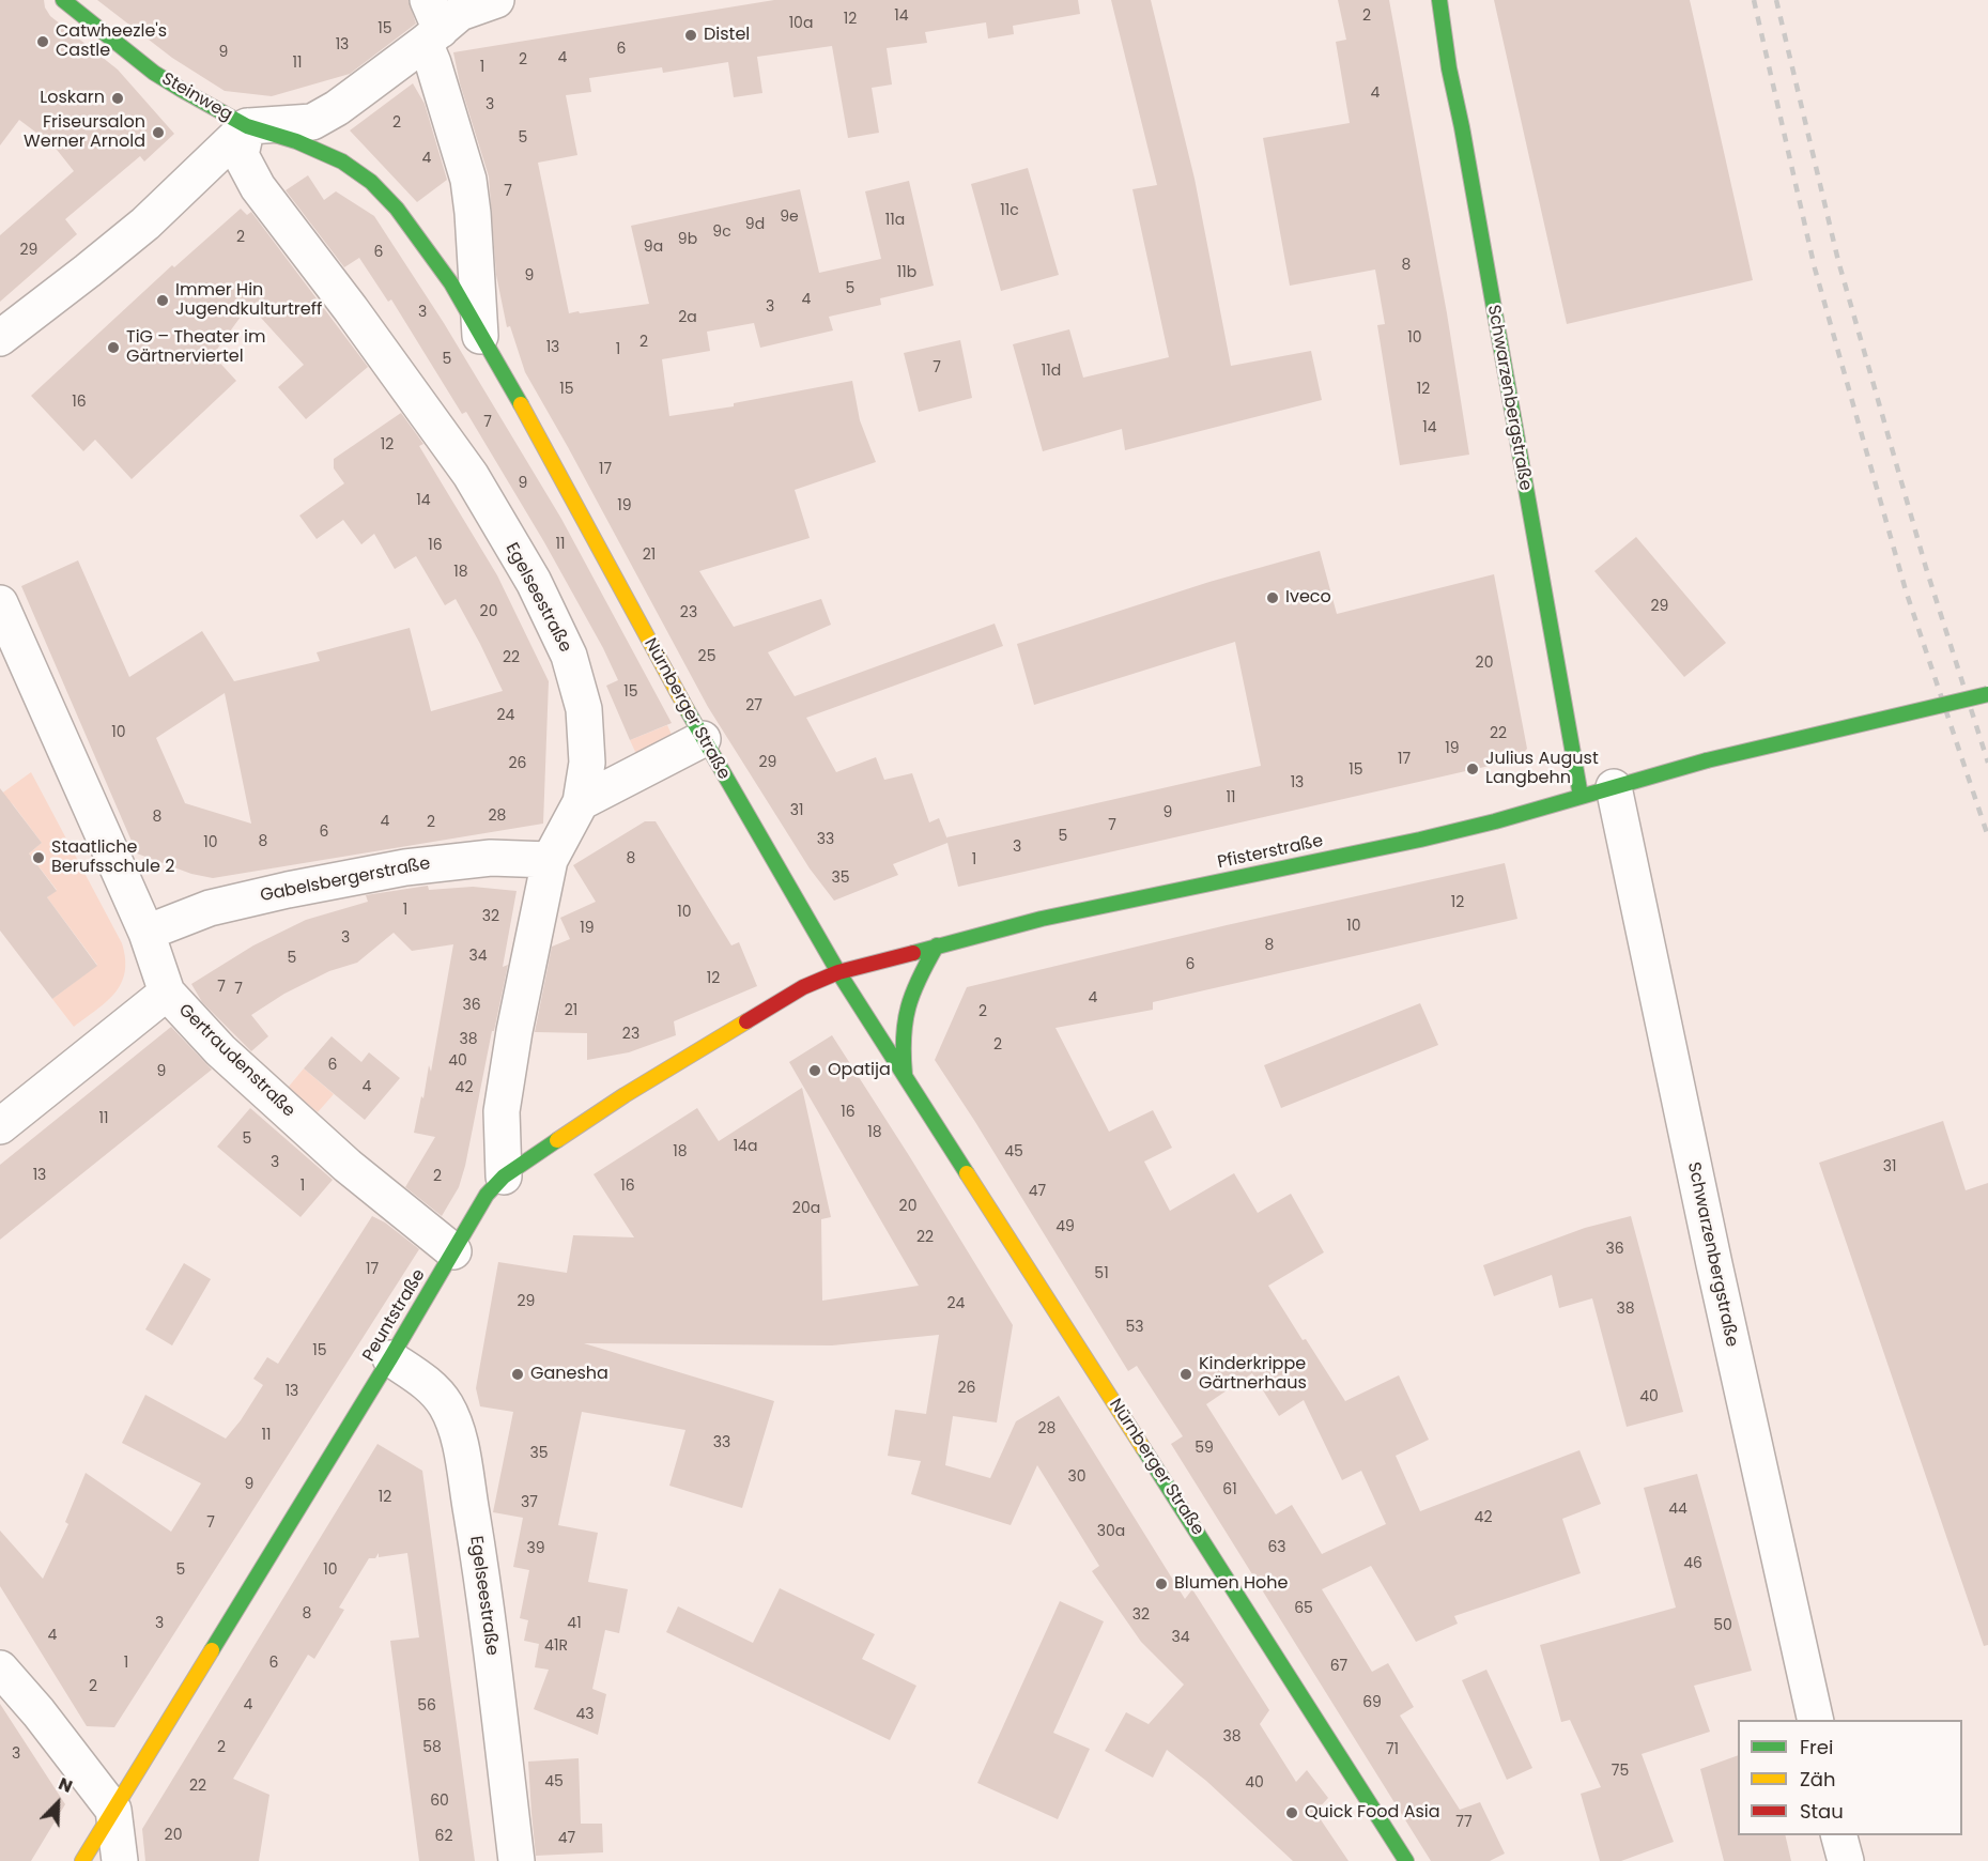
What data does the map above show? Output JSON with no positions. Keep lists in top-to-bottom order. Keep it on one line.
{"streets":{"street":["Steinweg","Schwarzenbergstraße","Egelseestraße","Nürnberger Straße","Pfisterstraße","Gabelsbergerstraße","Gertraudenstraße","Peuntstraße"]},"crossings":[["Steinweg","Egelseestraße"],["Steinweg","Nürnberger Straße"],["Schwarzenbergstraße","Pfisterstraße"],["Egelseestraße","Nürnberger Straße"],["Egelseestraße","Gabelsbergerstraße"],["Egelseestraße","Peuntstraße"],["Nürnberger Straße","Pfisterstraße"],["Nürnberger Straße","Peuntstraße"],["Pfisterstraße","Peuntstraße"],["Gabelsbergerstraße","Gertraudenstraße"],["Gertraudenstraße","Peuntstraße"]],"places":["Distel","Catwheezle's Castle","Loskarn","Friseursalon Werner Arnold","Immer Hin Jugendkulturtreff","TiG – Theater im Gärtnerviertel","Iveco","Julius August Langbehn","Staatliche Berufsschule 2","Opatija","Ganesha","Kinderkrippe Gärtnerhaus","Blumen Hohe","Quick Food Asia"],"house_numbers":["14","2","12","10a","15","13","6","9","4","2","11","1","4","3","2","5","4","7","11c","9e","11a","9d","9c","2","9b","9a","29","6","8","11b","9","5","4","3","3","2a","10","2","13","1","5","7","11d","15","12","16","7","14","12","17","9","14","19","11","16","21","18","29","20","23","25","22","20","15","27","24","10","22","19","17","29","26","15","13","11","31","9","28","8","4","2","7","6","5","33","8","10","3","8","1","35","12","1","10","32","10","19","3","8","34","5","6","12","7","7","4","36","21","2","23","38","2","40","6","9","4","42","16","11","18","5","14a","18","45","3","31","13","2","1","16","47","20","20a","49","22","36","17","51","29","24","38","53","15","26","13","40","28","11","33","59","35","30","9","61","12","37","44","42","7","30a","63","39","46","5","10","65","8","32","3","41","50","4","34","41R","1","6","67","2","69","4","56","43","38","2","58","71","3","75","45","40","22","60","77","20","62","47"],"legend":["Frei","Zäh","Stau"],"north":"top right"}
